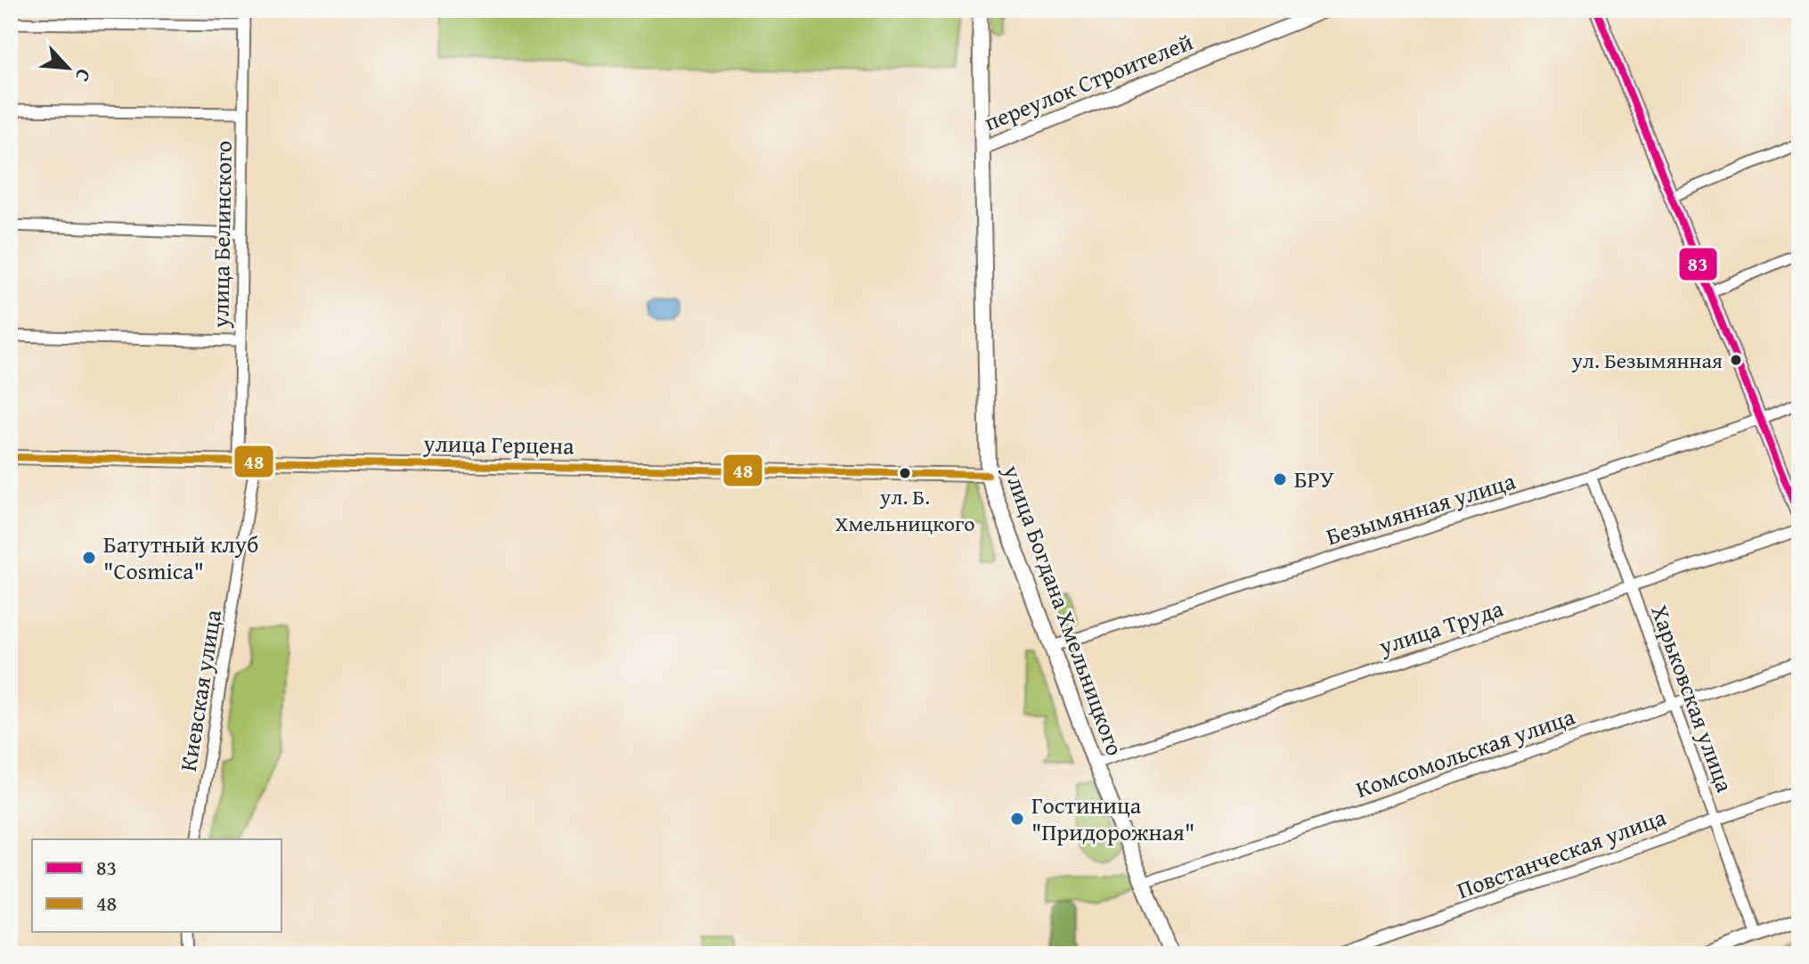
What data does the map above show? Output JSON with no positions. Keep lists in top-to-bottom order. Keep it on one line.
{"streets":{"main road":["улица Богдана Хмельницкого"],"street":["переулок Строителей","улица Белинского","улица Герцена","Безымянная улица","улица Труда","Киевская улица","Харьковская улица","Комсомольская улица","Повстанческая улица"]},"crossings":[["переулок Строителей","улица Богдана Хмельницкого"],["улица Белинского","улица Герцена"],["улица Герцена","улица Богдана Хмельницкого"],["улица Герцена","Киевская улица"],["Безымянная улица","улица Богдана Хмельницкого"],["Безымянная улица","Харьковская улица"],["улица Богдана Хмельницкого","улица Труда"],["улица Богдана Хмельницкого","Комсомольская улица"],["улица Труда","Харьковская улица"],["Харьковская улица","Комсомольская улица"],["Харьковская улица","Повстанческая улица"]],"places":["ул. Безымянная","ул. Б. Хмельницкого","БРУ","Батутный клуб \"Cosmica\"","Гостиница \"Придорожная\""],"lines":["transit line 83","transit line 48"],"legend":["83","48"],"north":"bottom right"}
